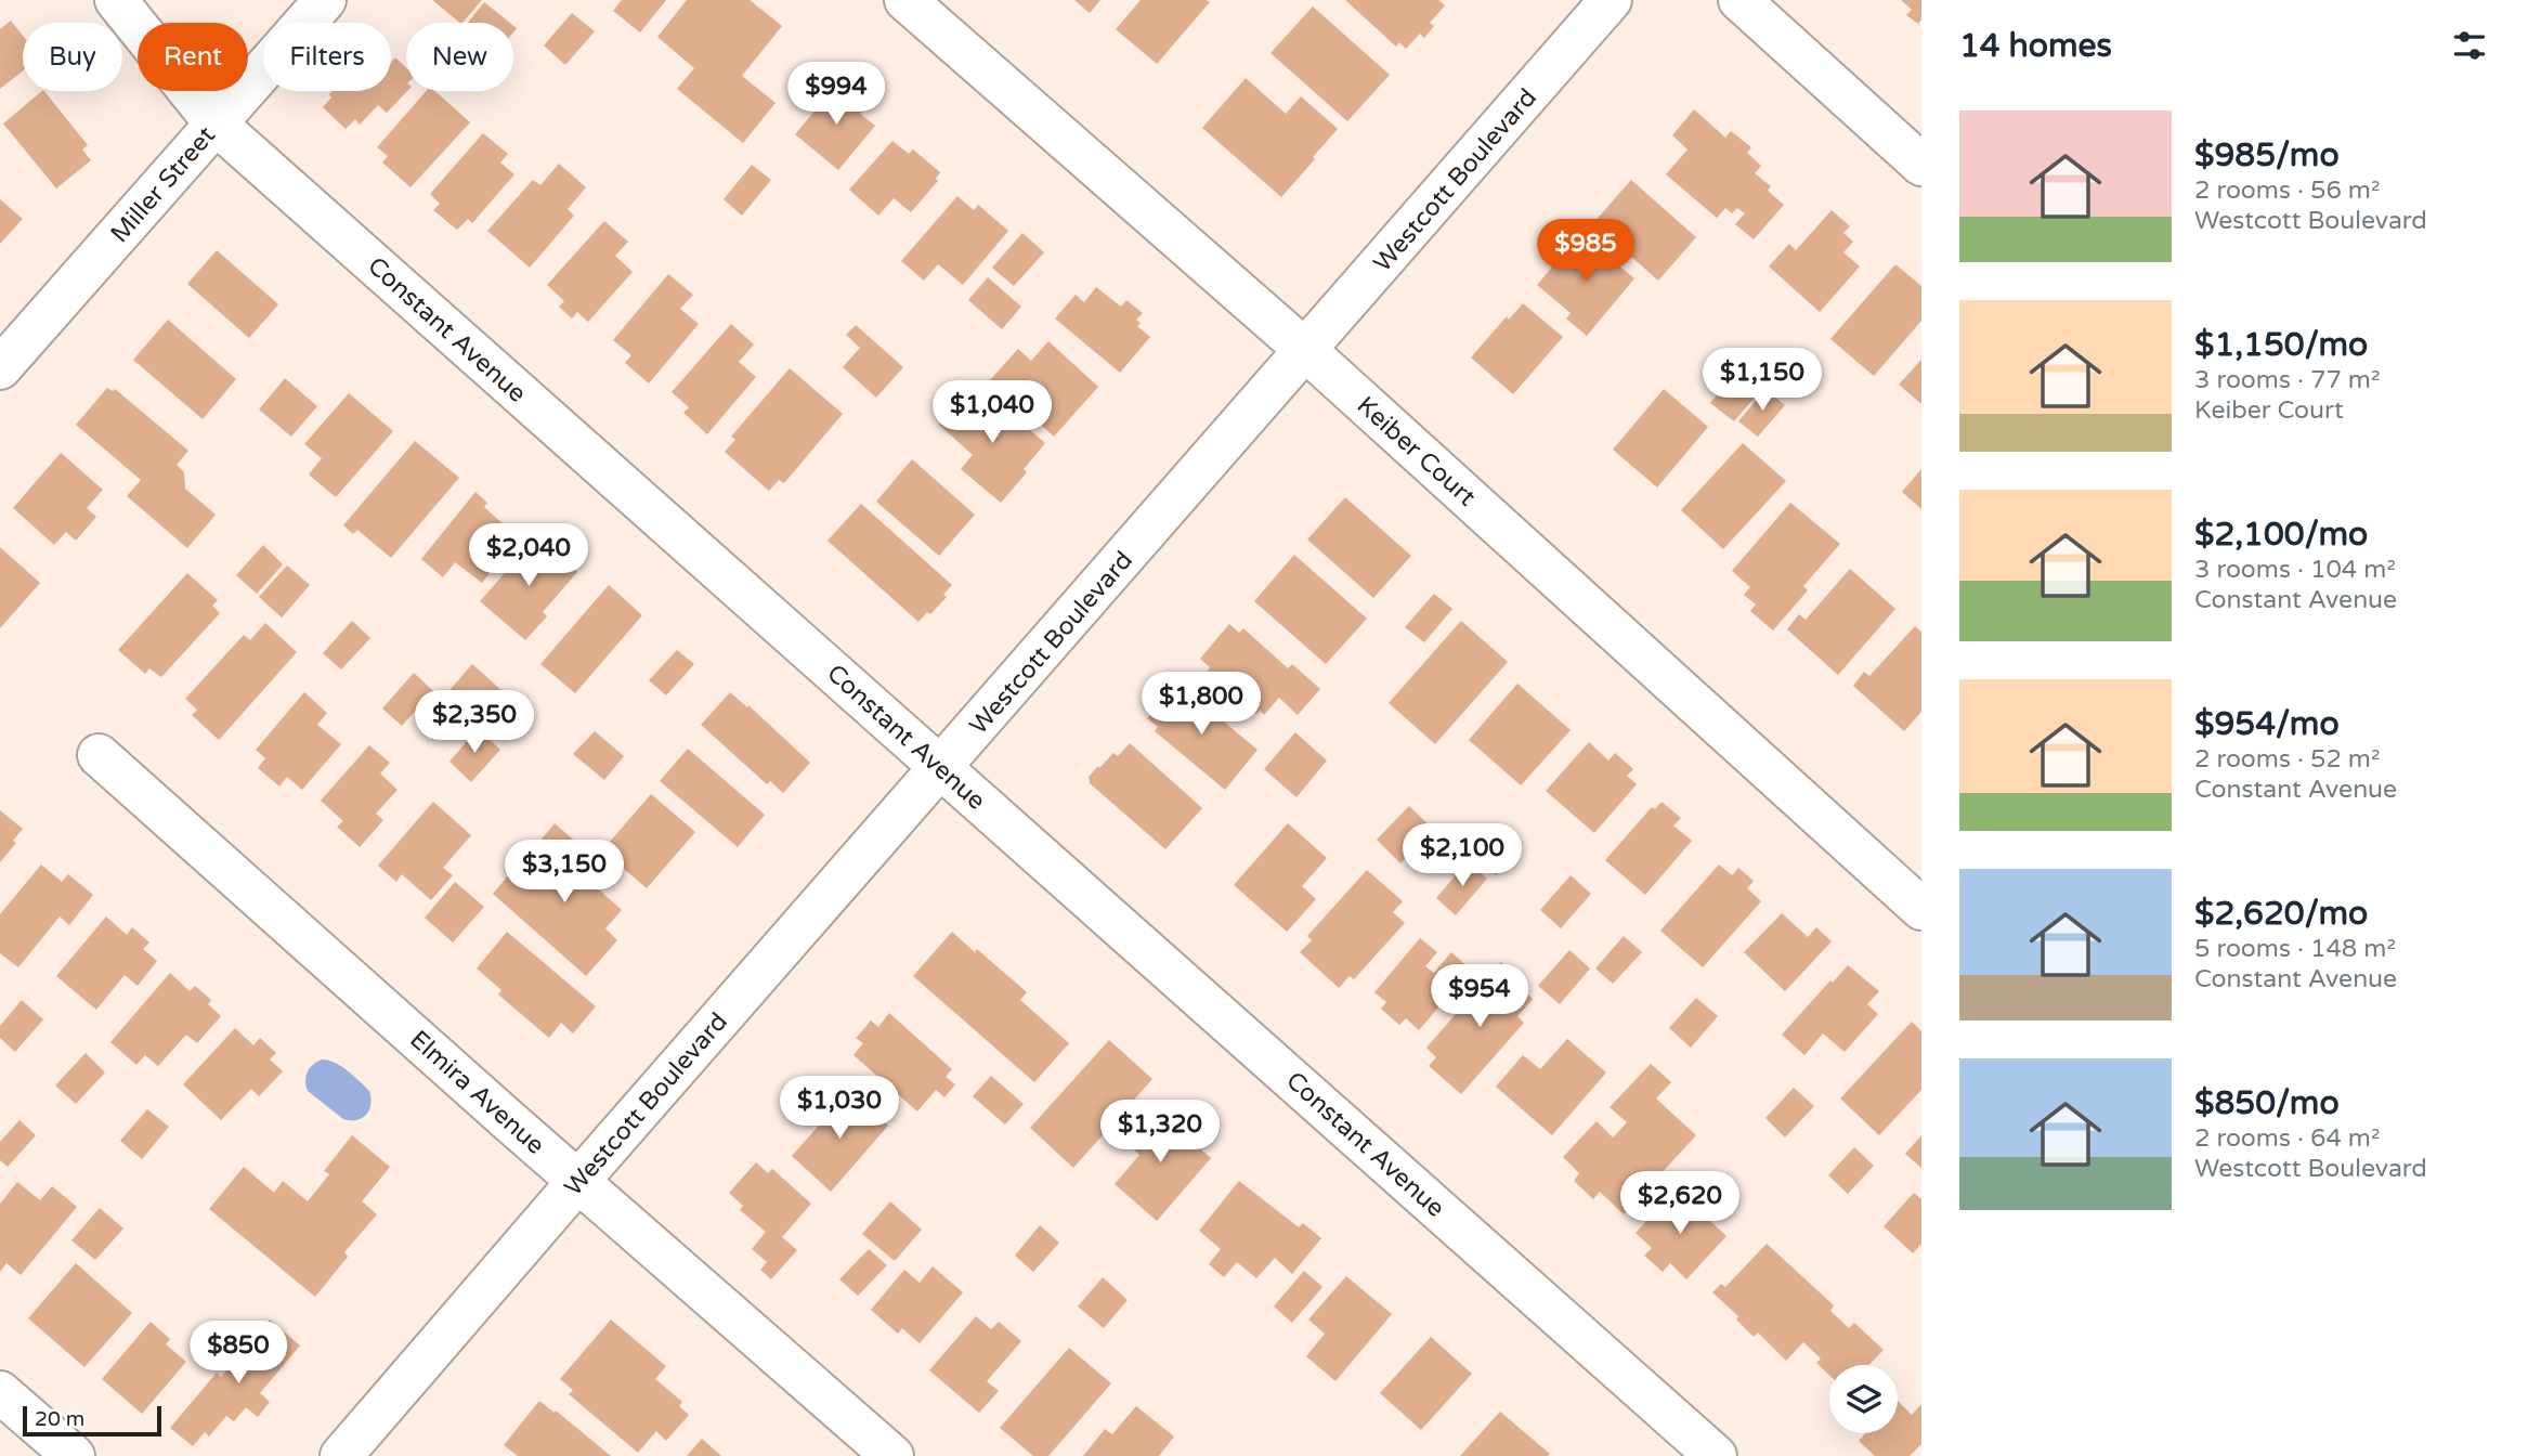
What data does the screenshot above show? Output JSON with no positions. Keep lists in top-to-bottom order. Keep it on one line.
{"streets":{"street":["Westcott Boulevard","Miller Street","Constant Avenue","Keiber Court","Elmira Avenue"]},"crossings":[["Westcott Boulevard","Constant Avenue"],["Westcott Boulevard","Keiber Court"],["Westcott Boulevard","Elmira Avenue"],["Miller Street","Constant Avenue"]],"scale_bar":"20 m","page":{"heading":"14 homes","chip":["Buy","Rent","Filters","New"],"price":["$994","$985","$1,150","$1,040","$2,040","$1,800","$2,350","$2,100","$3,150","$954","$1,030","$1,320","$2,620","$850"],"list":[{"name":"$985/mo","note":"2 rooms · 56 m² · Westcott Boulevard"},{"name":"$1,150/mo","note":"3 rooms · 77 m² · Keiber Court"},{"name":"$2,100/mo","note":"3 rooms · 104 m² · Constant Avenue"},{"name":"$954/mo","note":"2 rooms · 52 m² · Constant Avenue"},{"name":"$2,620/mo","note":"5 rooms · 148 m² · Constant Avenue"},{"name":"$850/mo","note":"2 rooms · 64 m² · Westcott Boulevard"}],"scale":"20 m"}}
